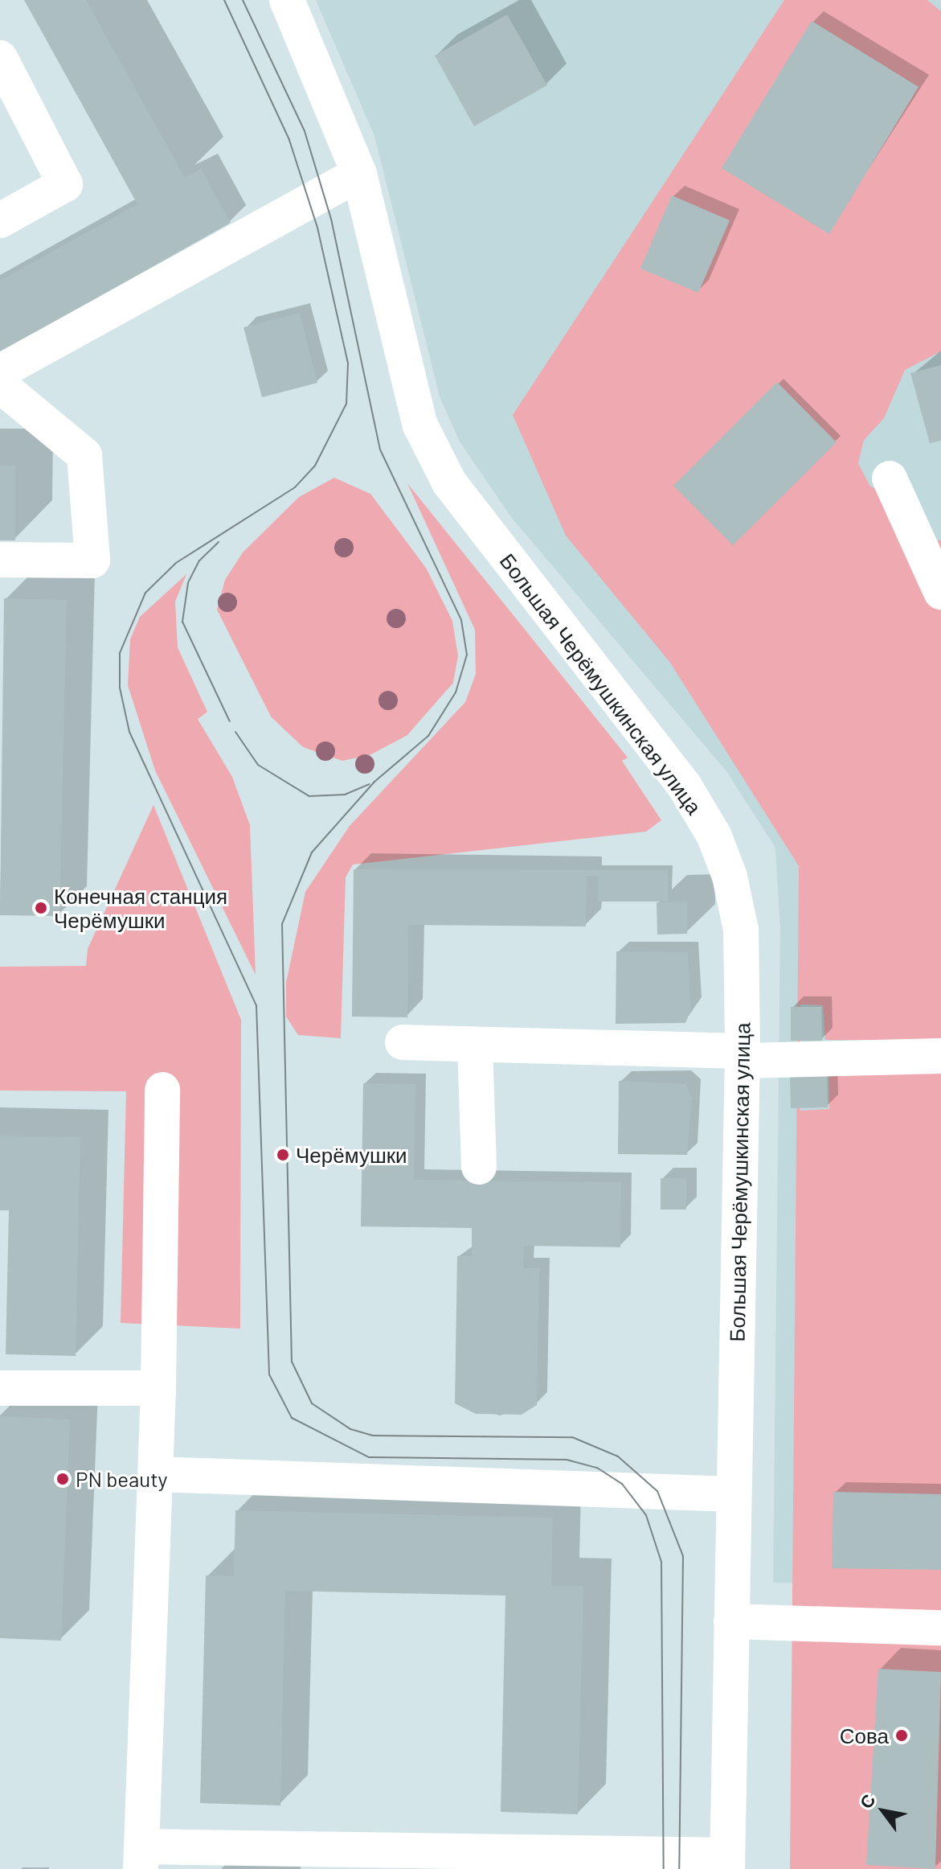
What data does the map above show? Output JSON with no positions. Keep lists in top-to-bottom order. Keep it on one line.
{"streets":{"street":["Большая Черёмушкинская улица"]},"places":["Конечная станция Черёмушки","Черёмушки","PN beauty","Сова"],"north":"top left"}
